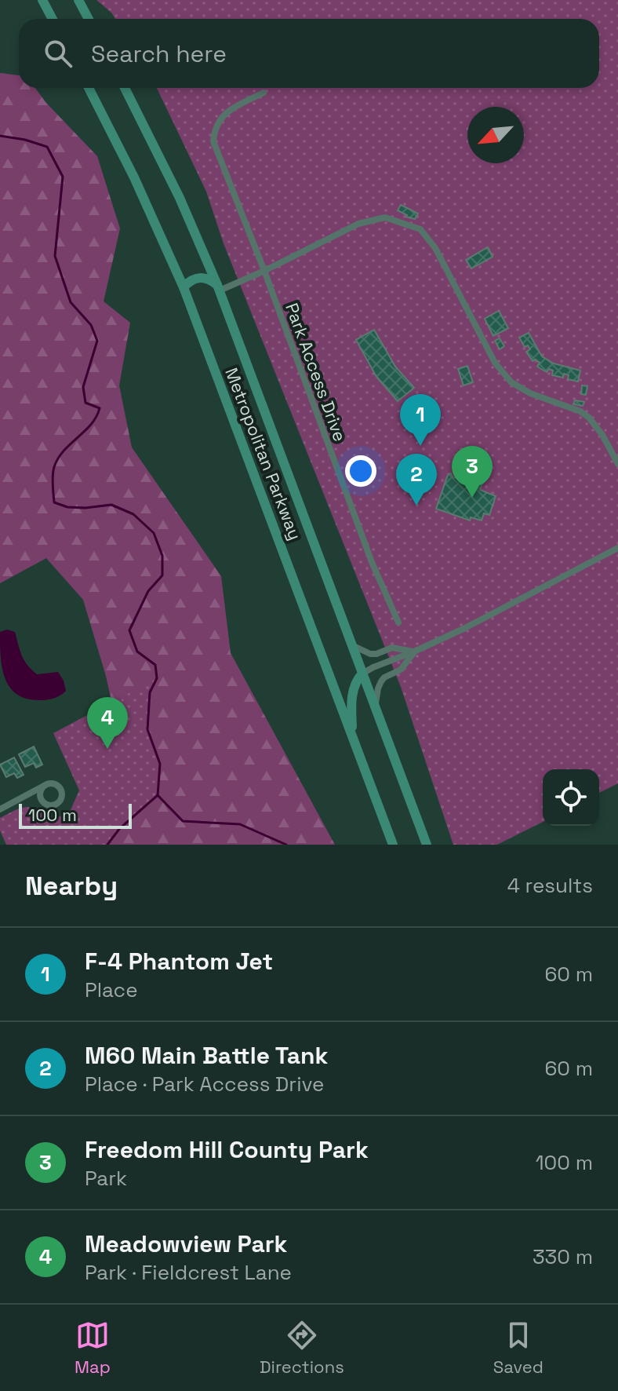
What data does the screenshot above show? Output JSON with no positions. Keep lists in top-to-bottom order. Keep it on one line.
{"streets":{"main road":["Metropolitan Parkway"],"street":["Park Access Drive"]},"scale_bar":"100 m","north":"bottom left","page":{"search":"Search here","pins":["1","3","2","4"],"scale":"100 m","heading":["Nearby","4 results"],"list":[{"mark":"1","name":"F-4 Phantom Jet","note":"Place","value":"60 m"},{"mark":"2","name":"M60 Main Battle Tank","note":"Place · Park Access Drive","value":"60 m"},{"mark":"3","name":"Freedom Hill County Park","note":"Park","value":"100 m"},{"mark":"4","name":"Meadowview Park","note":"Park · Fieldcrest Lane","value":"330 m"}],"nav":["Map","Directions","Saved"]}}
